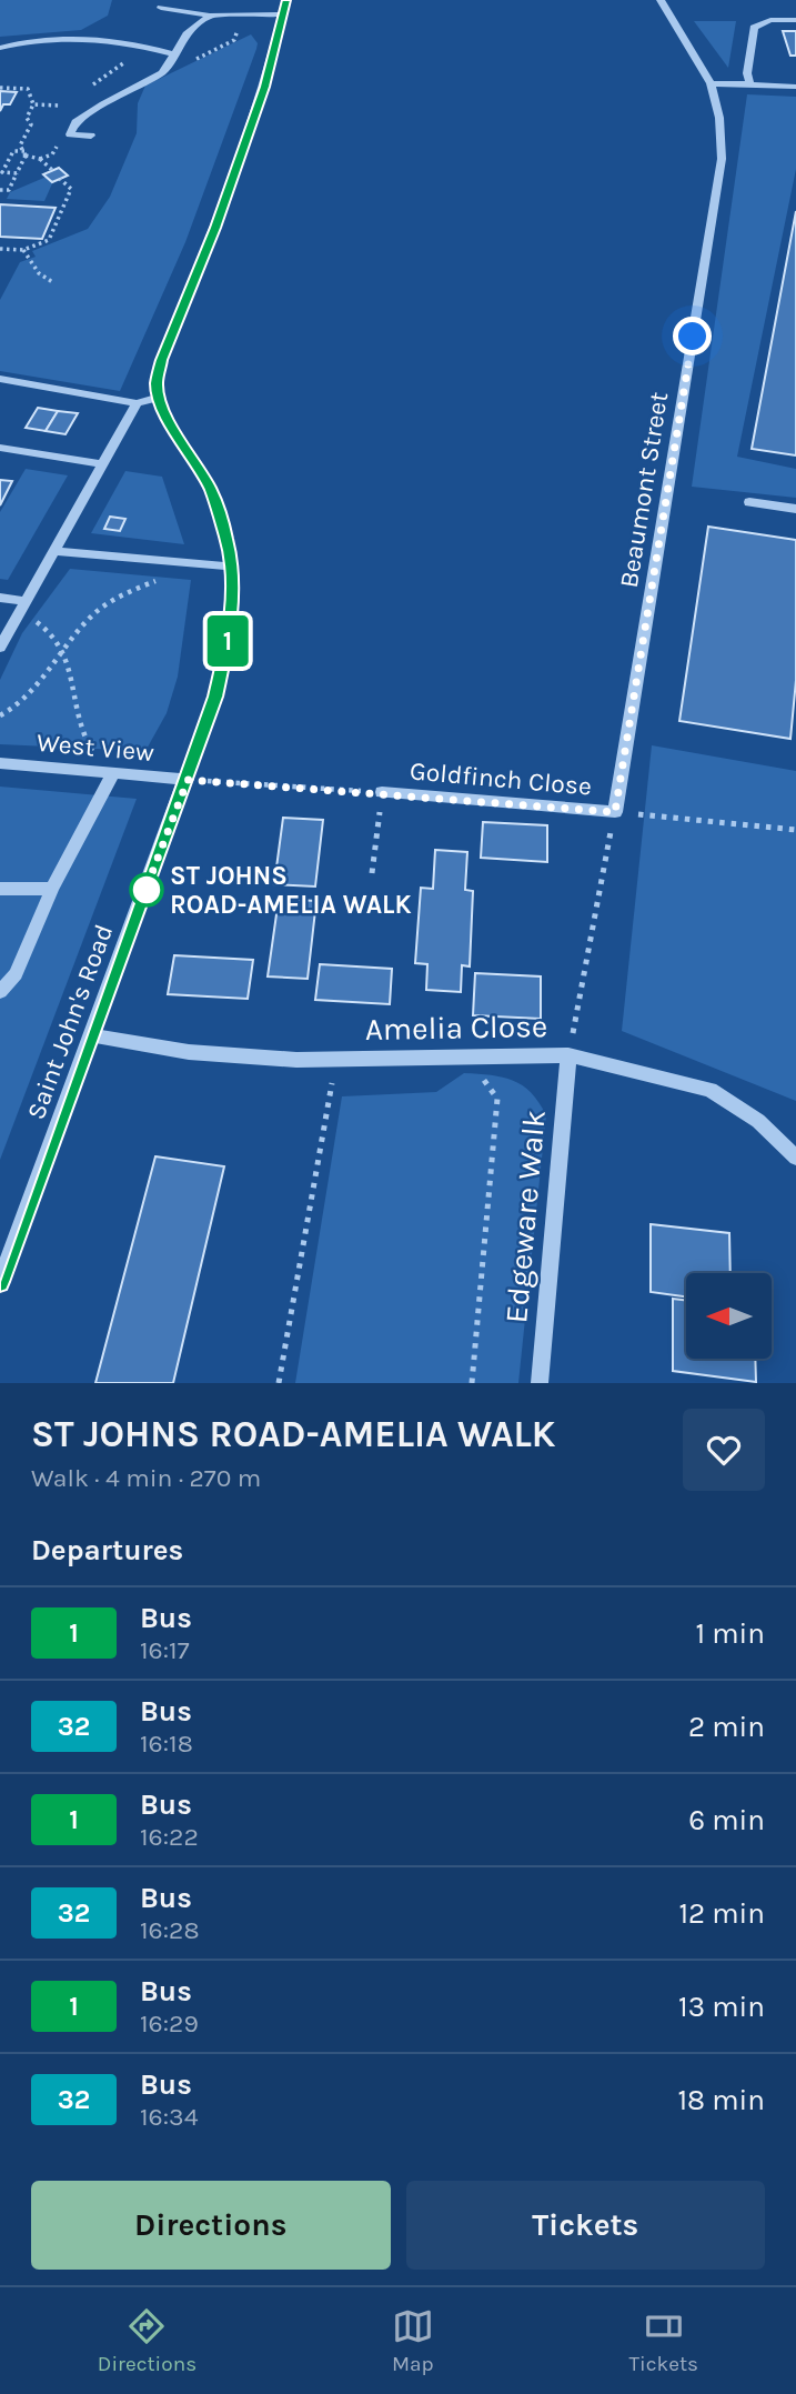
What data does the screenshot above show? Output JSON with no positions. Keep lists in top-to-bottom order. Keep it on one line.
{"streets":{"street":["Beaumont Street","West View","Goldfinch Close","Saint John's Road","Amelia Close","Edgeware Walk"]},"crossings":[["Beaumont Street","Goldfinch Close"],["West View","Goldfinch Close"],["West View","Saint John's Road"],["Goldfinch Close","Saint John's Road"],["Saint John's Road","Amelia Close"],["Amelia Close","Edgeware Walk"]],"places":["ST JOHNS ROAD-AMELIA WALK"],"lines":["bus line 1"],"north":"left","page":{"on_map":"1","heading":[["ST JOHNS ROAD-AMELIA WALK","Walk · 4 min · 270 m"],"Departures"],"list":[{"mark":"1","name":"Bus","note":"16:17","value":"1 min"},{"mark":"32","name":"Bus","note":"16:18","value":"2 min"},{"mark":"1","name":"Bus","note":"16:22","value":"6 min"},{"mark":"32","name":"Bus","note":"16:28","value":"12 min"},{"mark":"1","name":"Bus","note":"16:29","value":"13 min"},{"mark":"32","name":"Bus","note":"16:34","value":"18 min"}],"buttons":["Directions","Tickets"],"tabs":["Directions","Map","Tickets"]}}
